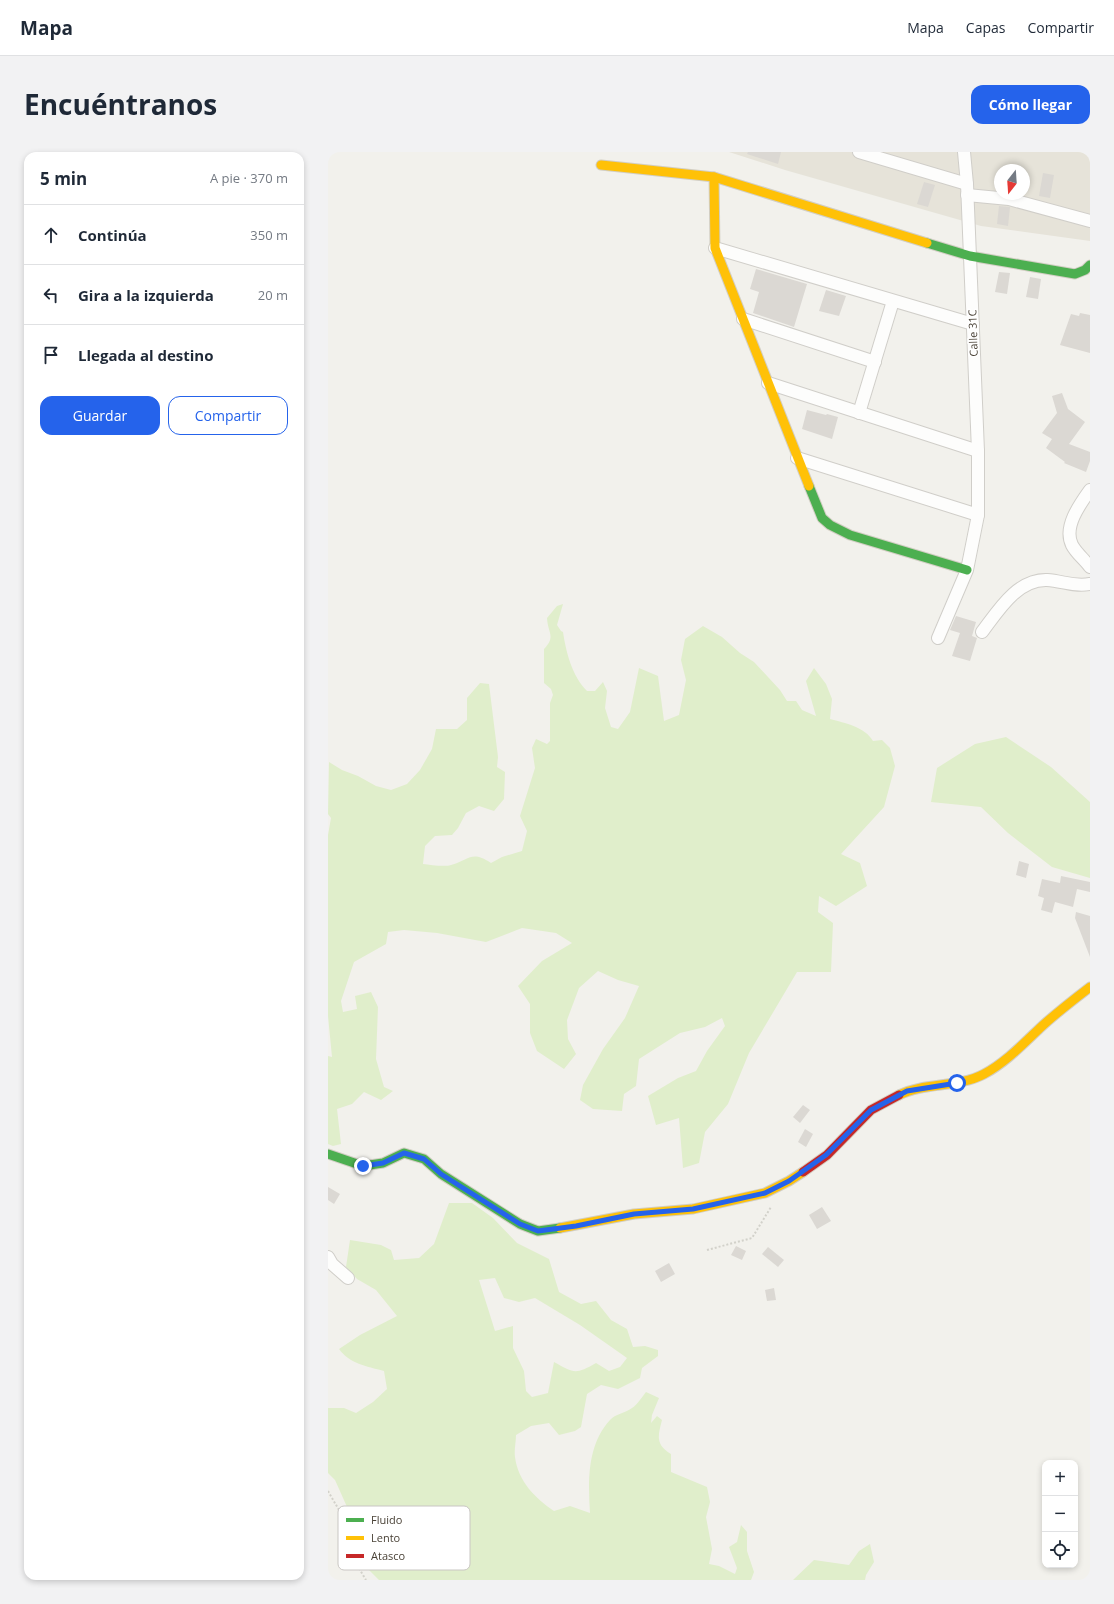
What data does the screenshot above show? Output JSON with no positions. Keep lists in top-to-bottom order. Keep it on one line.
{"streets":{"street":["Calle 31C"]},"legend":["Fluido","Lento","Atasco"],"north":"bottom","page":{"header":"Mapa","nav":["Mapa","Capas","Compartir"],"title":"Encuéntranos","buttons":["Cómo llegar",["Guardar","Compartir"]],"heading":["5 min","A pie · 370 m"],"list":[["Continúa","350 m"],["Gira a la izquierda","20 m"],"Llegada al destino"],"map_buttons":["+","−"]}}
